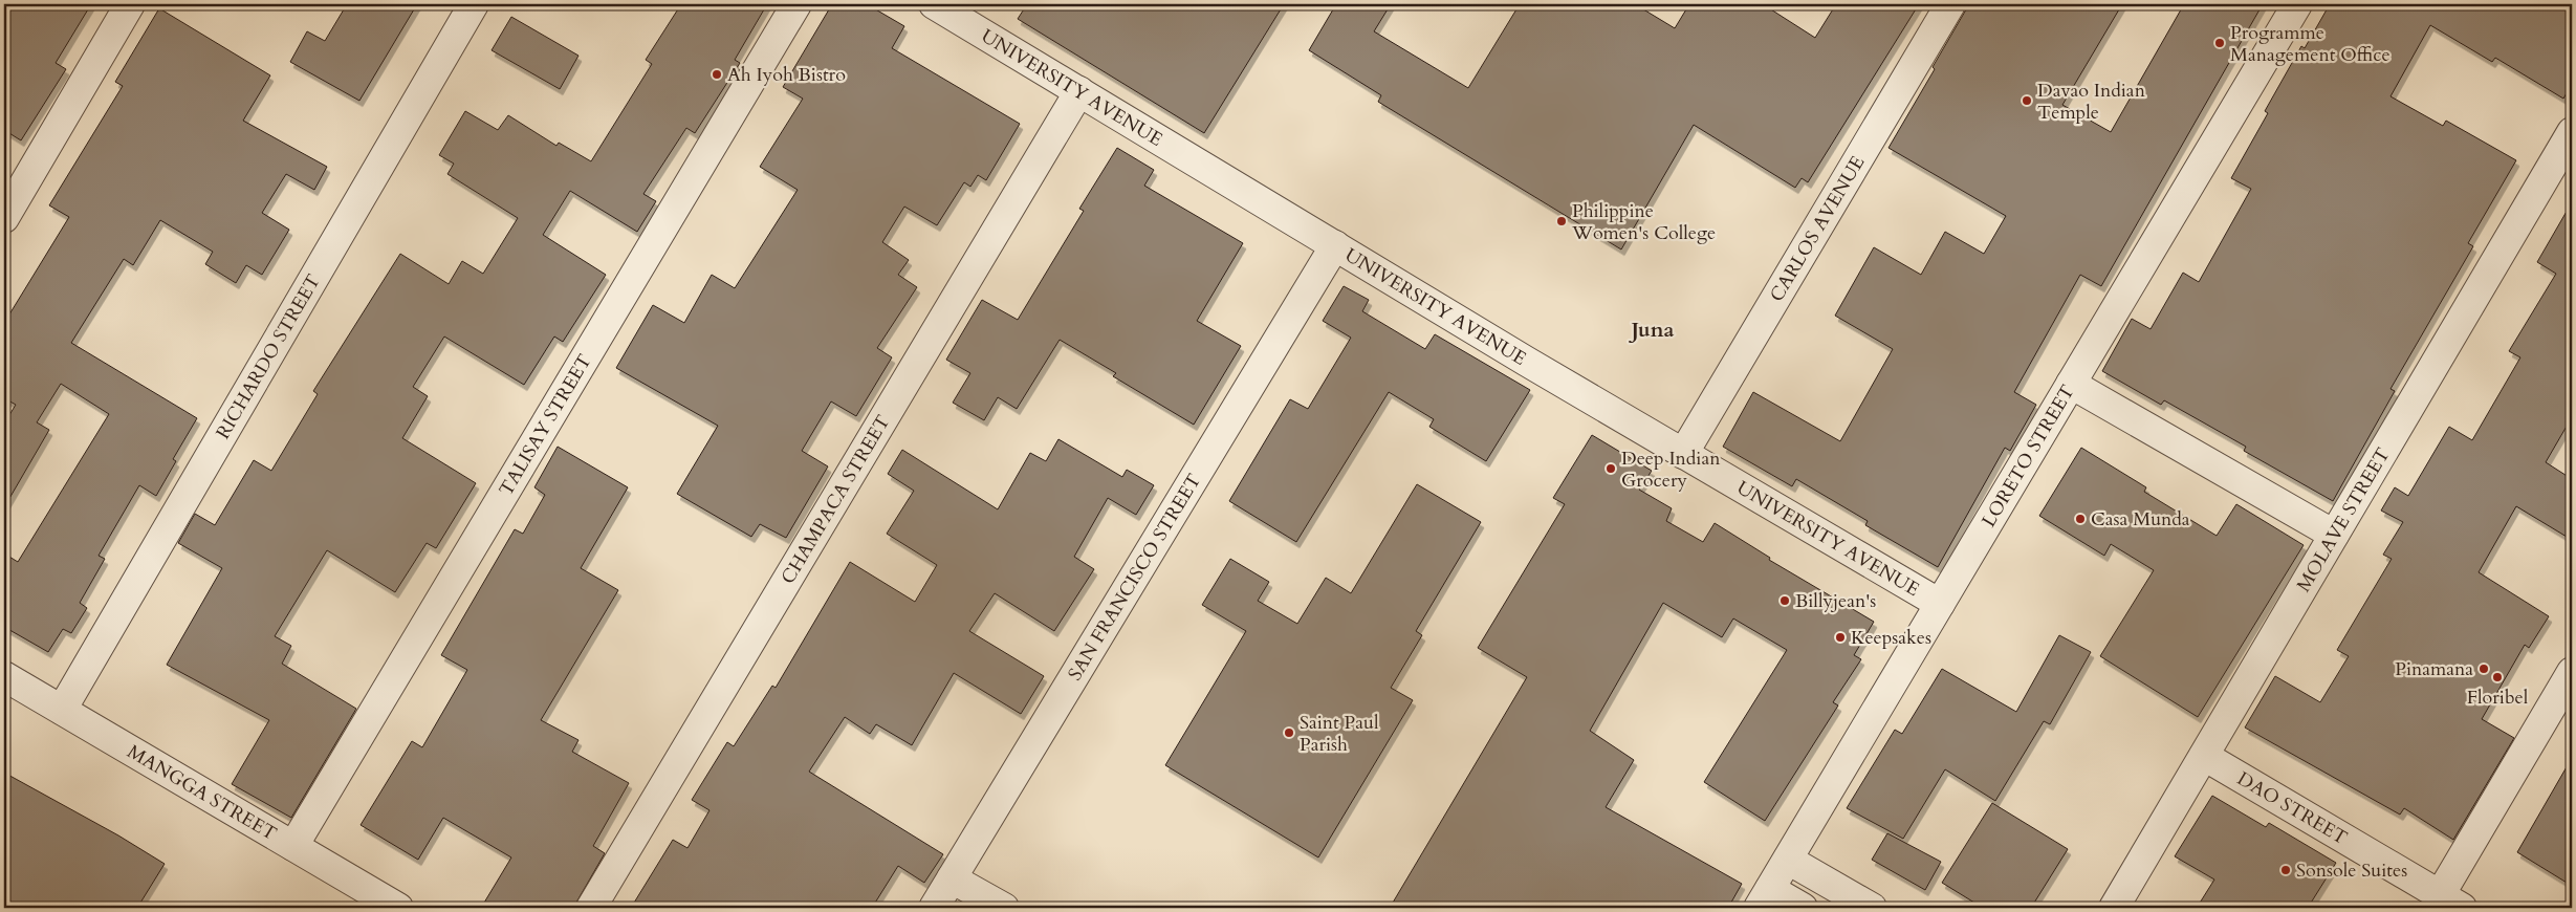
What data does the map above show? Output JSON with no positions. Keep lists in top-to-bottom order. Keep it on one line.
{"streets":{"street":["UNIVERSITY AVENUE","CARLOS AVENUE","RICHARDO STREET","TALISAY STREET","LORETO STREET","CHAMPACA STREET","MOLAVE STREET","SAN FRANCISCO STREET","MANGGA STREET","DAO STREET"]},"crossings":[["UNIVERSITY AVENUE","CARLOS AVENUE"],["UNIVERSITY AVENUE","LORETO STREET"],["UNIVERSITY AVENUE","CHAMPACA STREET"],["UNIVERSITY AVENUE","SAN FRANCISCO STREET"],["RICHARDO STREET","MANGGA STREET"],["TALISAY STREET","MANGGA STREET"],["MOLAVE STREET","DAO STREET"]],"districts":["Juna"],"places":["Programme Management Office","Ah Iyoh Bistro","Davao Indian Temple","Philippine Women's College","Deep Indian Grocery","Casa Munda","Billyjean's","Keepsakes","Pinamana","Floribel","Saint Paul Parish","Sonsole Suites"]}
